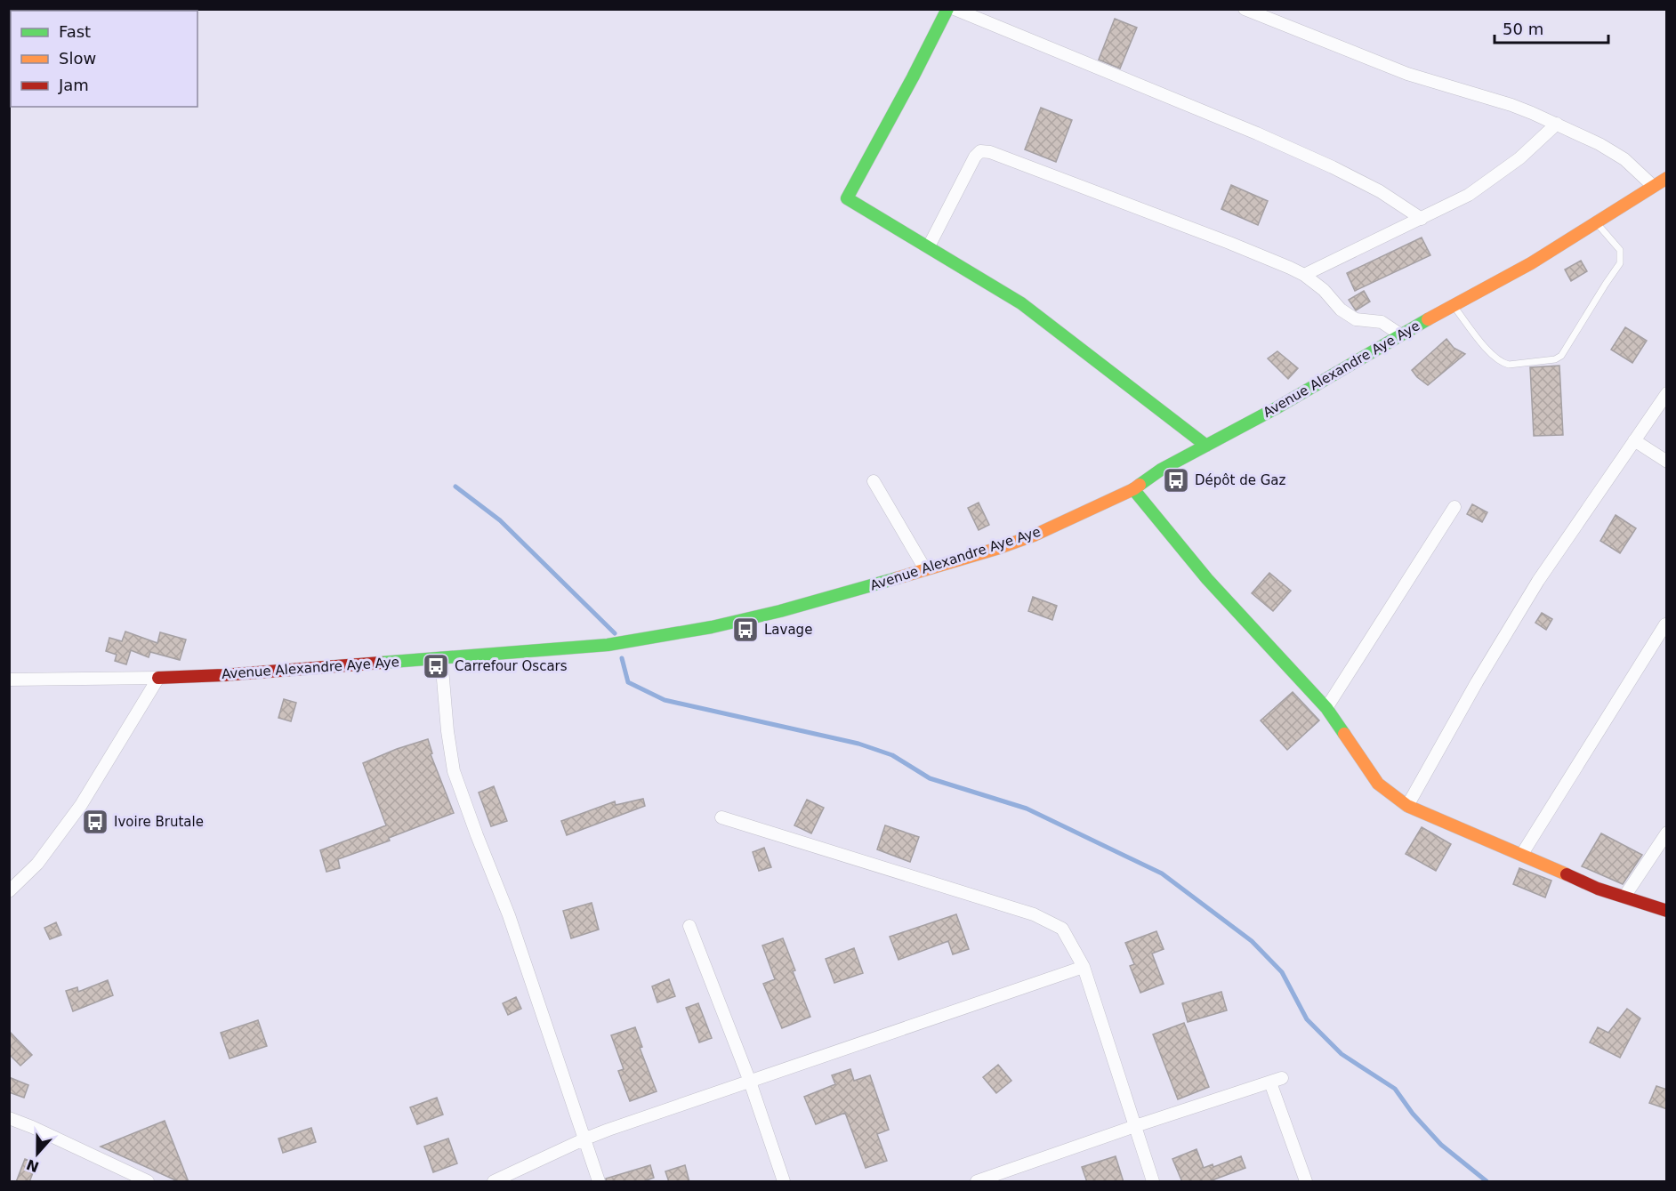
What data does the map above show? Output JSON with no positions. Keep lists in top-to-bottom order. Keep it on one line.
{"streets":{"street":["Avenue Alexandre Aye Aye"]},"places":{"bus stop":["Dépôt de Gaz","Lavage","Carrefour Oscars","Ivoire Brutale"]},"legend":["Fast","Slow","Jam"],"scale_bar":"50 m","north":"bottom"}
